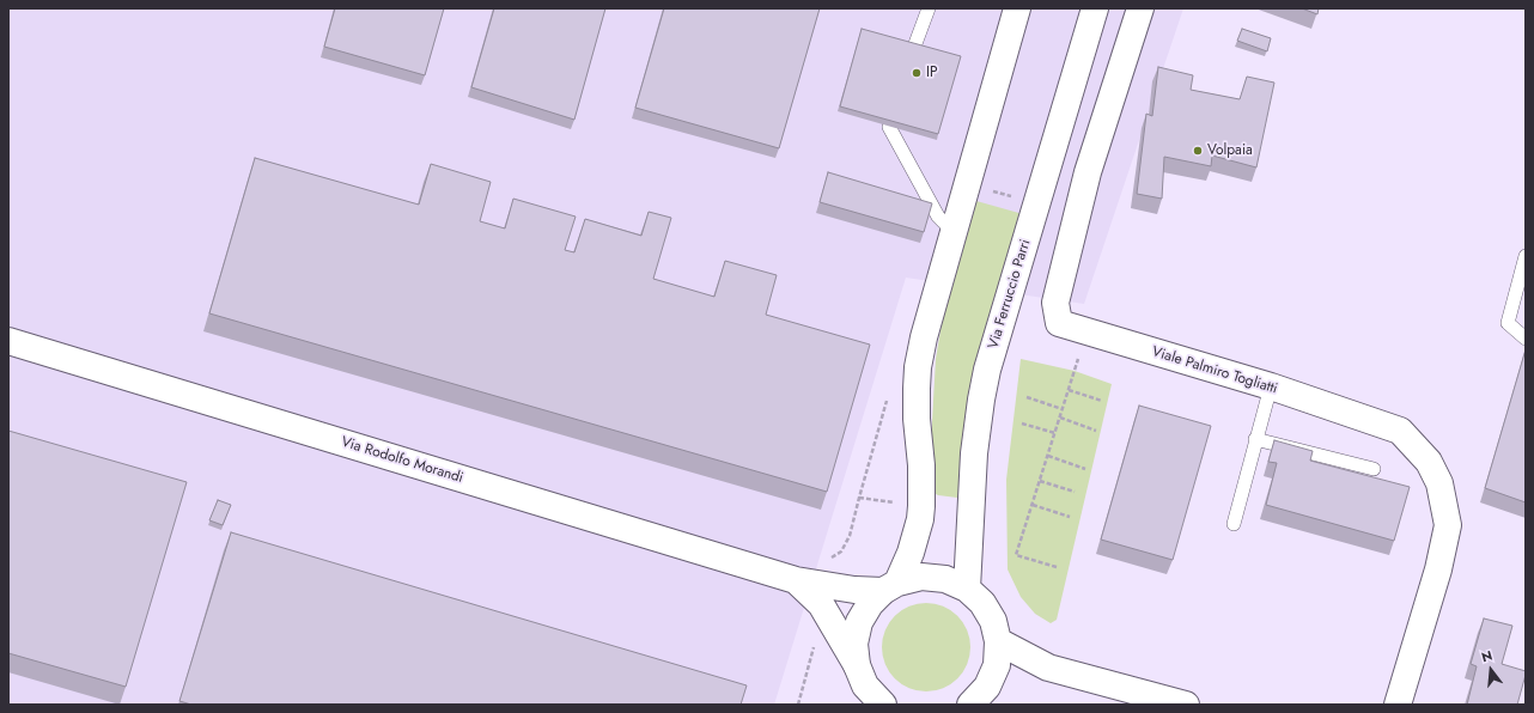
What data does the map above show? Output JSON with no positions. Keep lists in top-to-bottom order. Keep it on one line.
{"streets":{"street":["Via Ferruccio Parri","Viale Palmiro Togliatti","Via Rodolfo Morandi"]},"places":["IP","Volpaia"],"north":"top"}
